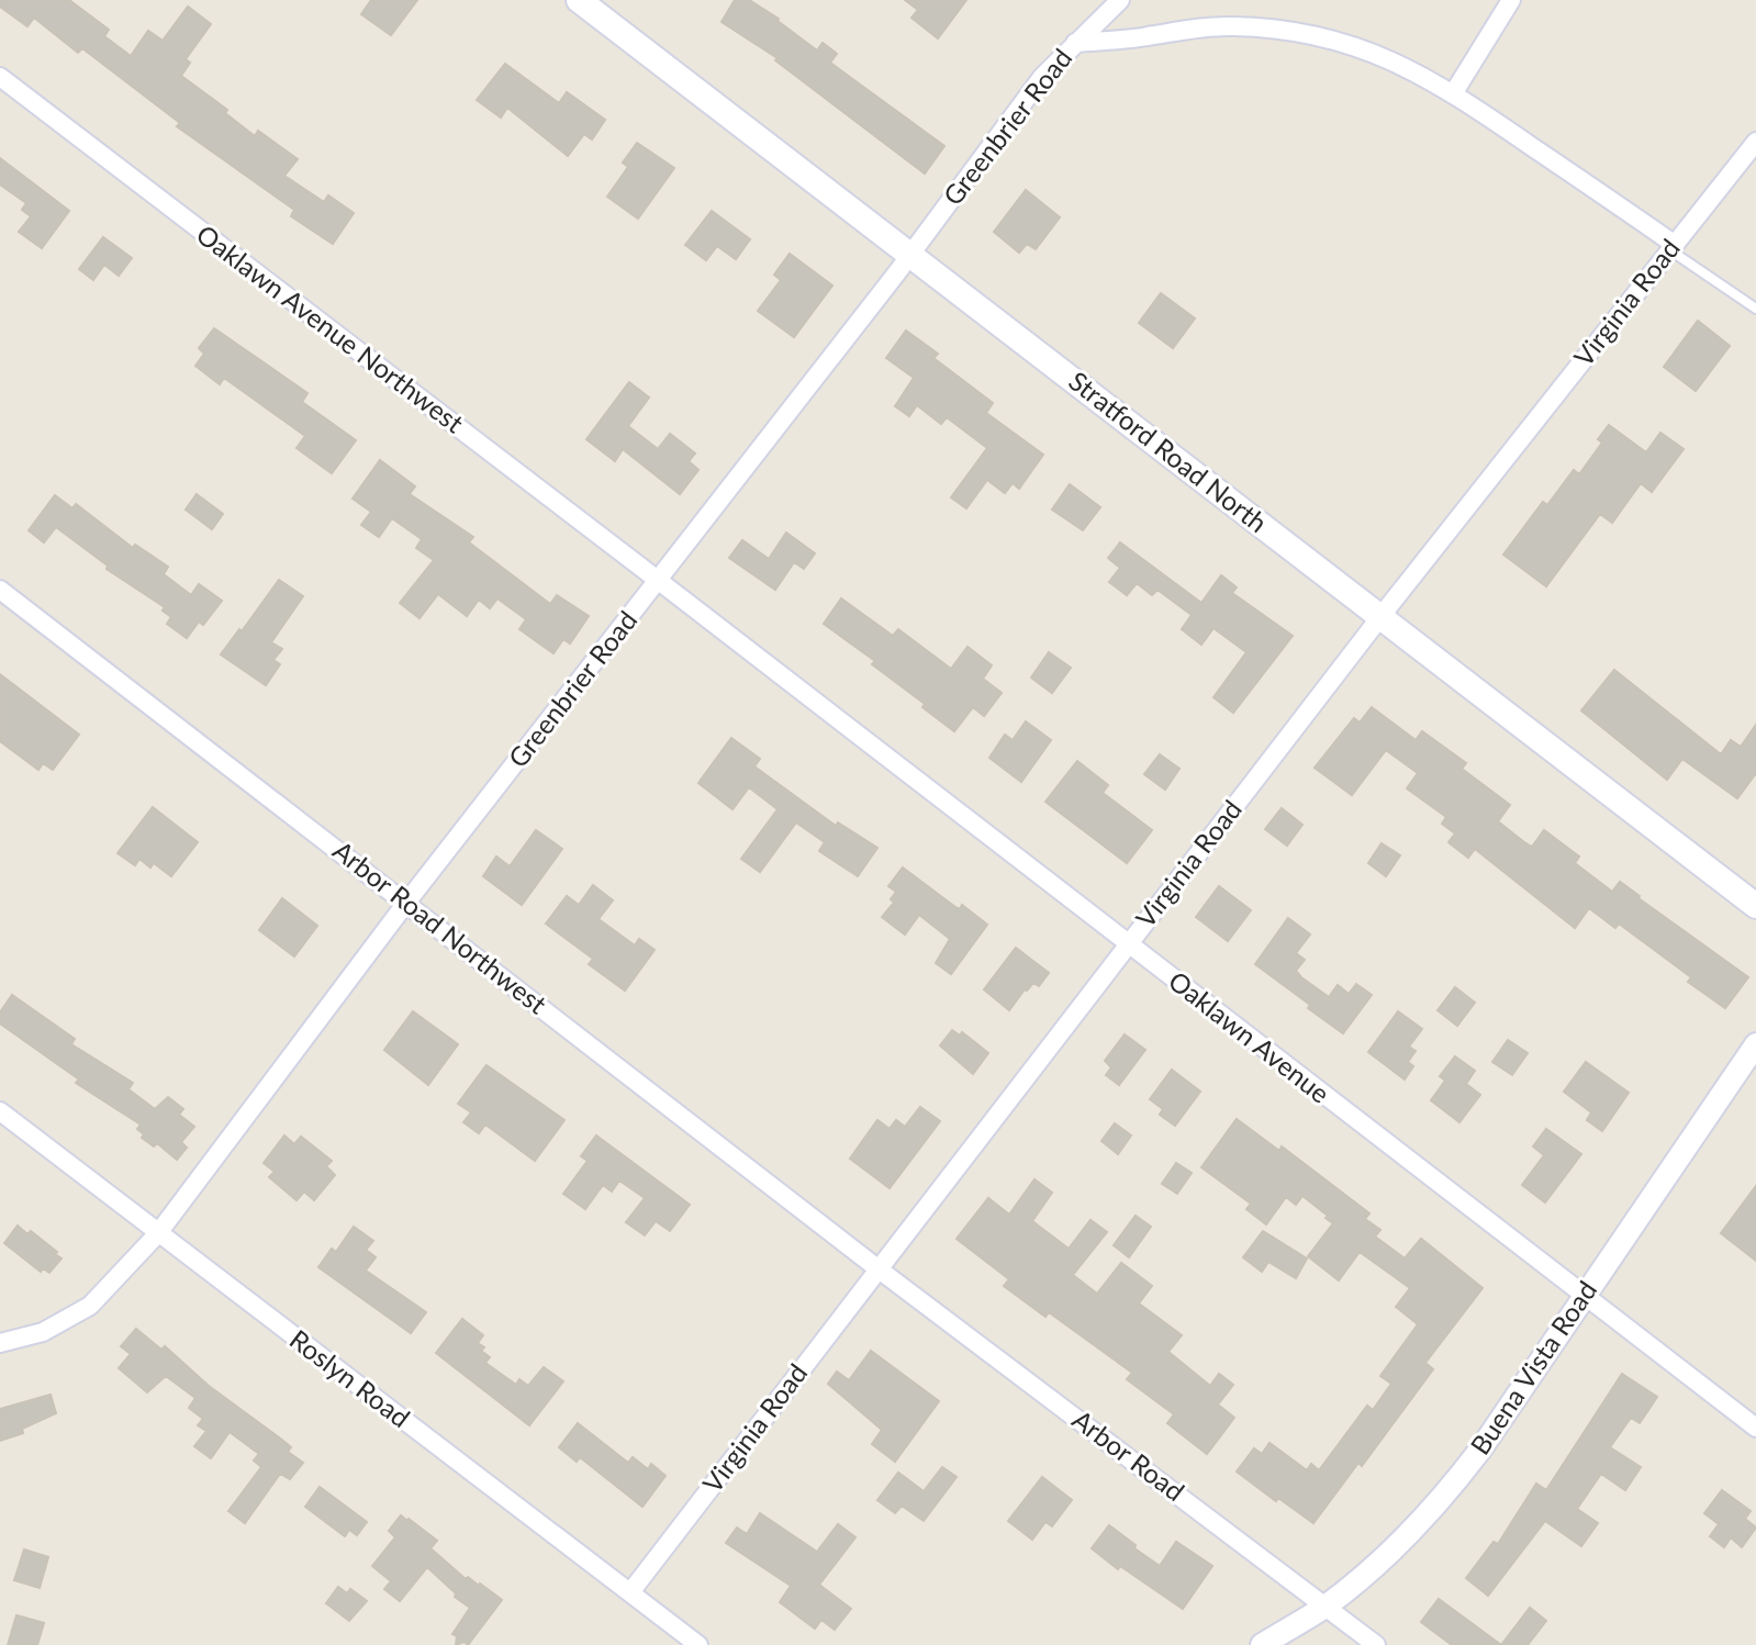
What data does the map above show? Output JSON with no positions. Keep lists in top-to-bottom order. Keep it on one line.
{"streets":{"main road":["Stratford Road North"],"street":["Greenbrier Road","Virginia Road","Oaklawn Avenue Northwest","Arbor Road Northwest","Oaklawn Avenue","Buena Vista Road","Roslyn Road","Arbor Road"]},"crossings":[["Greenbrier Road","Oaklawn Avenue Northwest"],["Greenbrier Road","Stratford Road North"],["Greenbrier Road","Arbor Road Northwest"],["Greenbrier Road","Oaklawn Avenue"],["Greenbrier Road","Roslyn Road"],["Virginia Road","Stratford Road North"],["Virginia Road","Arbor Road Northwest"],["Virginia Road","Oaklawn Avenue"],["Virginia Road","Roslyn Road"],["Virginia Road","Arbor Road"],["Oaklawn Avenue Northwest","Oaklawn Avenue"],["Arbor Road Northwest","Arbor Road"],["Oaklawn Avenue","Buena Vista Road"],["Buena Vista Road","Arbor Road"]]}
